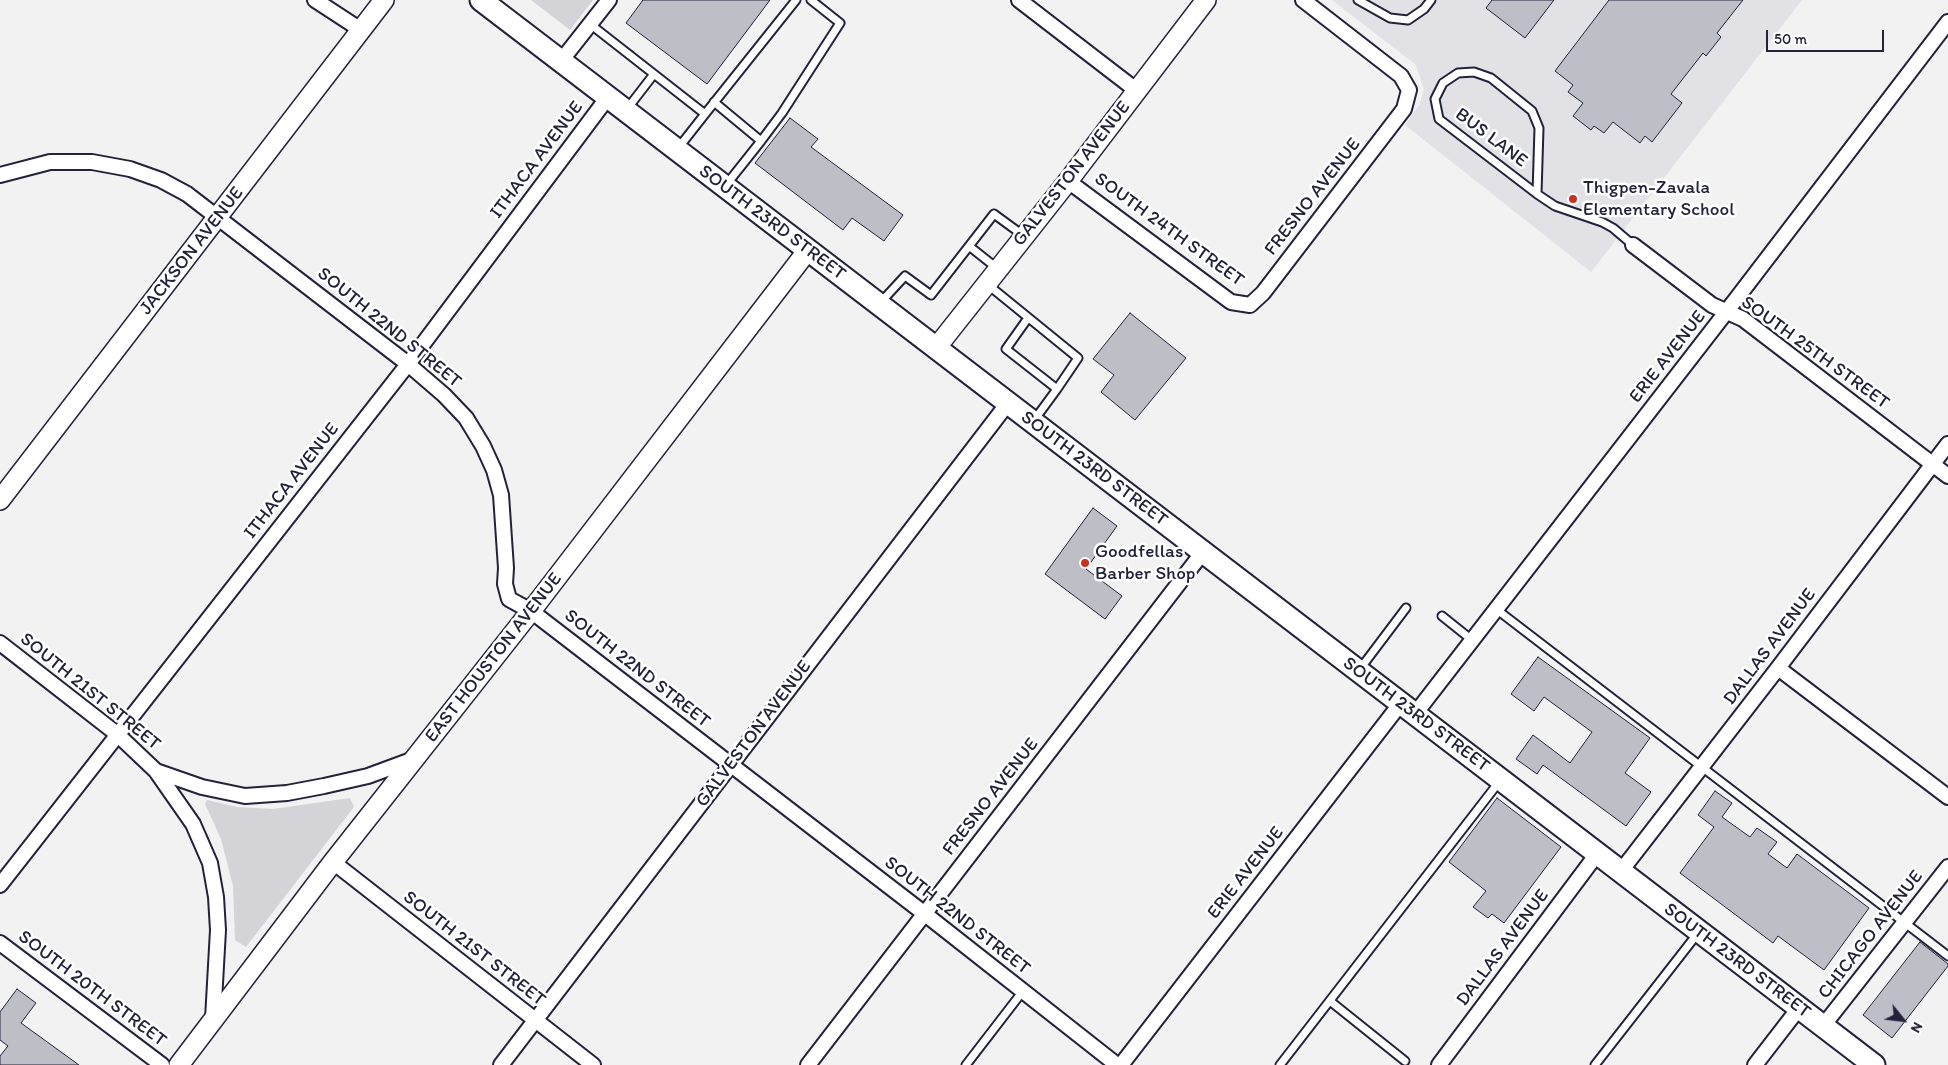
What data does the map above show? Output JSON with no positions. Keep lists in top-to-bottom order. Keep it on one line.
{"streets":{"main road":["SOUTH 23RD STREET"],"street":["ITHACA AVENUE","GALVESTON AVENUE","FRESNO AVENUE","SOUTH 24TH STREET","JACKSON AVENUE","SOUTH 22ND STREET","SOUTH 25TH STREET","ERIE AVENUE","DALLAS AVENUE","EAST HOUSTON AVENUE","SOUTH 21ST STREET","CHICAGO AVENUE","SOUTH 20TH STREET"],"lane":["BUS LANE"]},"crossings":[["BUS LANE","SOUTH 25TH STREET"],["ITHACA AVENUE","SOUTH 23RD STREET"],["ITHACA AVENUE","SOUTH 22ND STREET"],["ITHACA AVENUE","SOUTH 21ST STREET"],["GALVESTON AVENUE","SOUTH 23RD STREET"],["GALVESTON AVENUE","SOUTH 24TH STREET"],["GALVESTON AVENUE","SOUTH 22ND STREET"],["GALVESTON AVENUE","SOUTH 21ST STREET"],["FRESNO AVENUE","SOUTH 23RD STREET"],["FRESNO AVENUE","SOUTH 24TH STREET"],["FRESNO AVENUE","SOUTH 22ND STREET"],["SOUTH 23RD STREET","ERIE AVENUE"],["SOUTH 23RD STREET","DALLAS AVENUE"],["SOUTH 23RD STREET","EAST HOUSTON AVENUE"],["SOUTH 23RD STREET","CHICAGO AVENUE"],["JACKSON AVENUE","SOUTH 22ND STREET"],["SOUTH 22ND STREET","EAST HOUSTON AVENUE"],["SOUTH 25TH STREET","ERIE AVENUE"],["SOUTH 25TH STREET","DALLAS AVENUE"],["EAST HOUSTON AVENUE","SOUTH 21ST STREET"]],"places":["Thigpen-Zavala Elementary School","Goodfellas Barber Shop"],"scale_bar":"50 m","north":"bottom right"}
